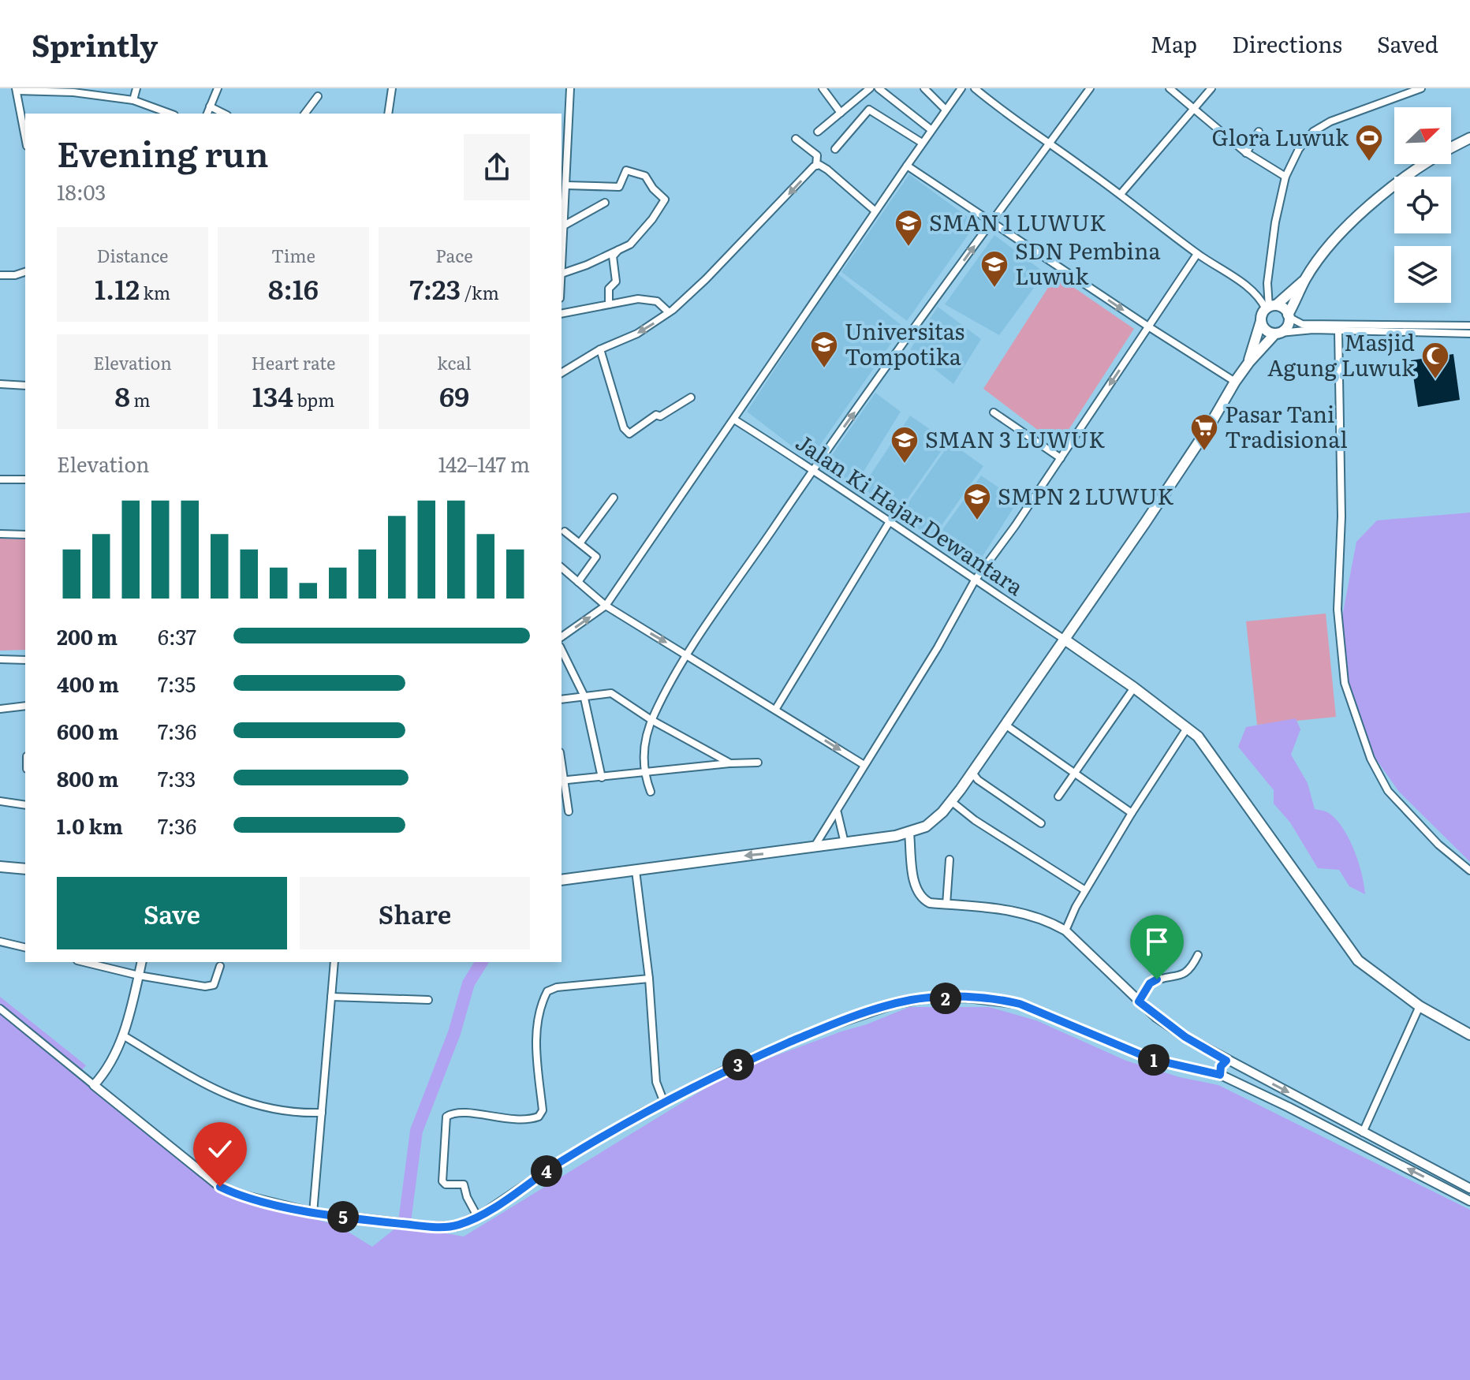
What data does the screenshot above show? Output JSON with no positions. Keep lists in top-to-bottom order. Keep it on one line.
{"streets":{"street":["Jalan Ki Hajar Dewantara"]},"places":{"sports":["Glora Luwuk"],"school or university":["SMAN 1 LUWUK","SDN Pembina Luwuk","Universitas Tompotika","SMAN 3 LUWUK","SMPN 2 LUWUK"],"mosque":["Masjid Agung Luwuk"],"supermarket":["Pasar Tani Tradisional"]},"north":"top right","page":{"header":"Sprintly","nav":["Map","Directions","Saved"],"heading":["Evening run","18:03"],"stats":[["Distance","1.12 km"],["Time","8:16"],["Pace","7:23 /km"],["Elevation","8 m"],["Heart rate","134 bpm"],["kcal","69"]],"chart":["Elevation","142–147 m"],"list":[{"name":"200 m","note":"6:37"},{"name":"400 m","note":"7:35"},{"name":"600 m","note":"7:36"},{"name":"800 m","note":"7:33"},{"name":"1.0 km","note":"7:36"}],"buttons":["Save","Share"],"pins":["2","1","3","4","5"]}}
